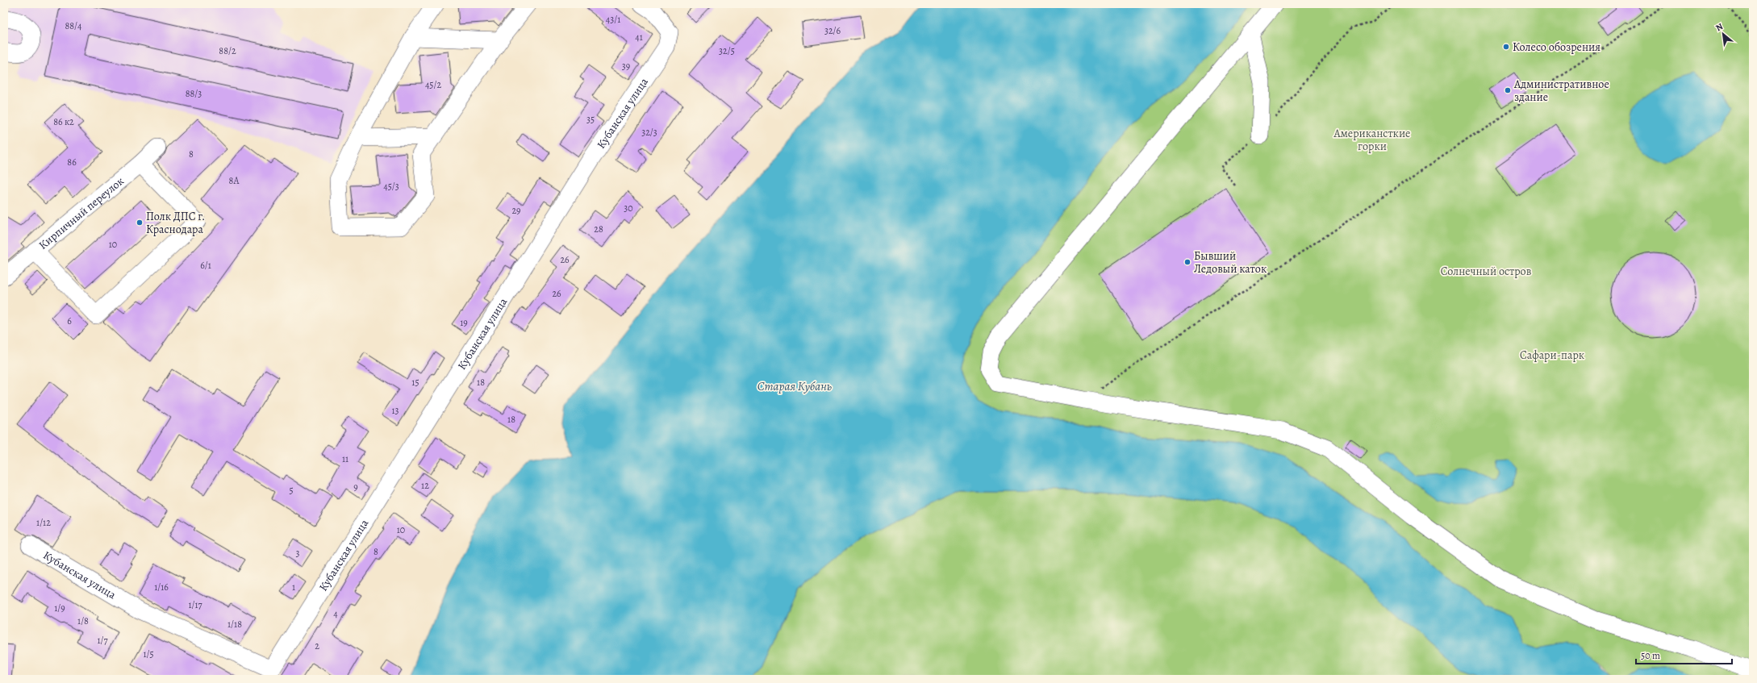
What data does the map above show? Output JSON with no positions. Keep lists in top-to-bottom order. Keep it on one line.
{"streets":{"street":["Кубанская улица","Кирпичный переулок"]},"water":["Старая Кубань"],"parks":["Американсткие горки","Солнечный остров","Сафари-парк"],"places":["Колесо обозрения","Административное здание","Полк ДПС г. Краснодара","Бывший Ледовый каток"],"house_numbers":["43/1","88/4","32/6","41","88/2","32/5","39","45/2","88/3","35","86 к2","32/3","8","86","8А","45/3","30","29","28","10","26","6/1","26","6","19","15","18","13","18","11","12","9","5","1/12","10","8","3","1/16","1","1/17","1/9","4","1/8","1/18","1/7","2","1/5"],"scale_bar":"50 m","north":"top left"}
